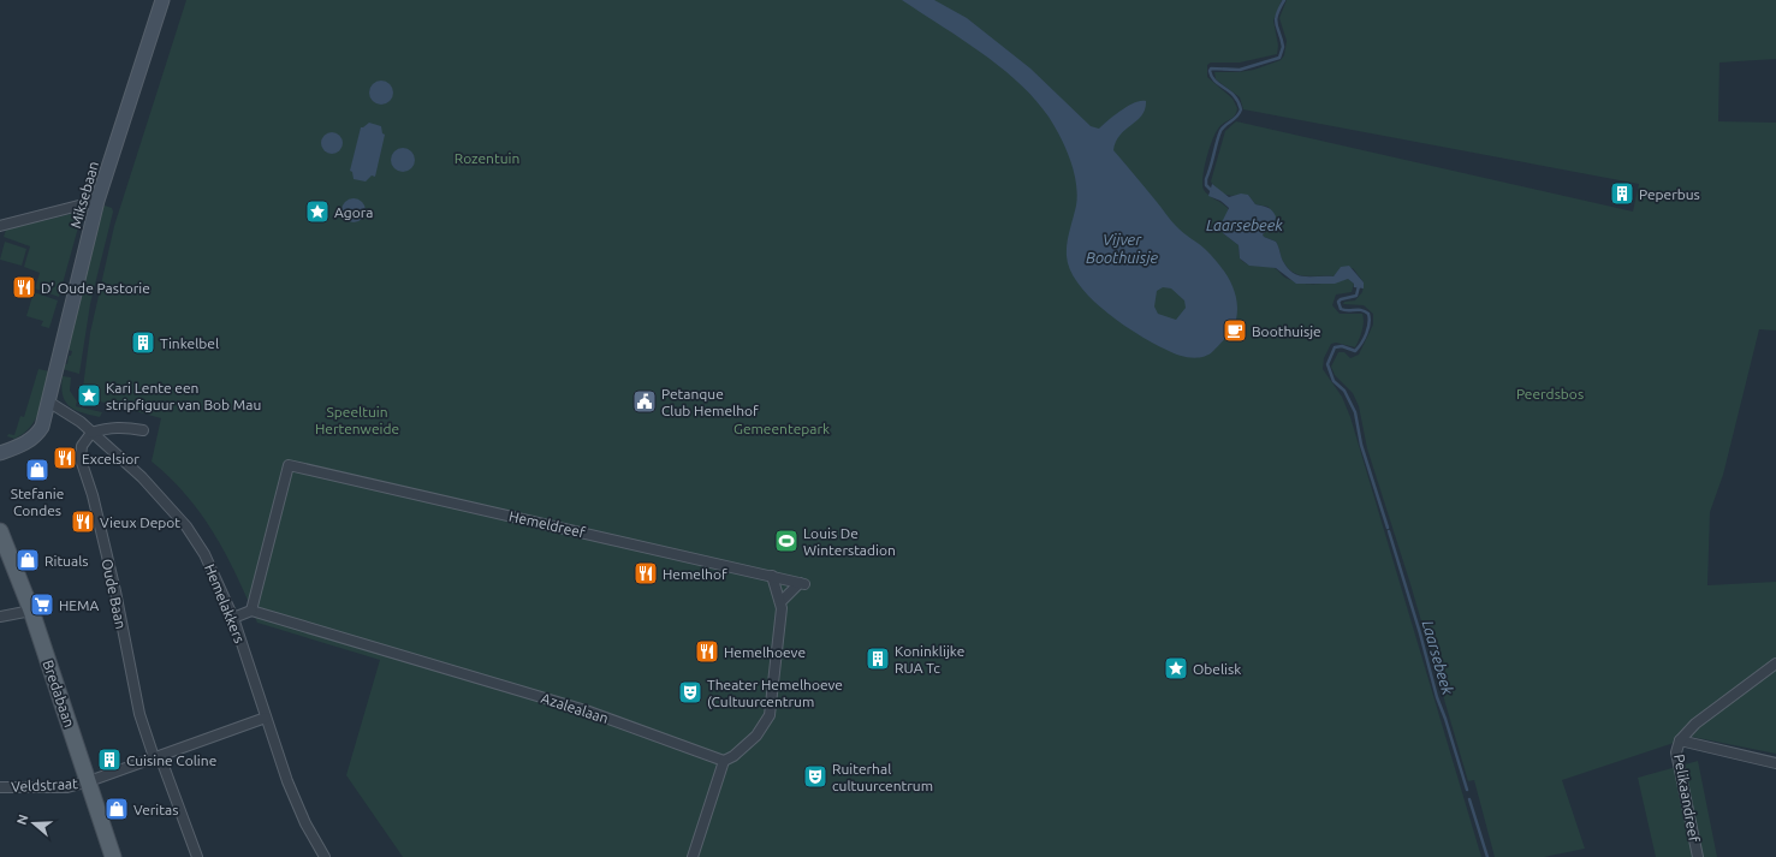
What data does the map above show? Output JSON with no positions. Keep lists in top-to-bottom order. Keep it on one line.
{"streets":{"main road":["Miksebaan","Bredabaan"],"street":["Hemeldreef","Oude Baan","Hemelakkers","Azalealaan","Veldstraat","Pelikaandreef"]},"crossings":[["Miksebaan","Hemelakkers"],["Hemeldreef","Azalealaan"],["Oude Baan","Hemelakkers"],["Oude Baan","Veldstraat"],["Hemelakkers","Veldstraat"],["Bredabaan","Veldstraat"]],"water":["Laarsebeek","Vijver Boothuisje"],"parks":["Rozentuin","Peerdsbos","Speeltuin Hertenweide","Gemeentepark"],"places":{"building":["Peperbus","Tinkelbel","Koninklijke RUA Tc","Cuisine Coline"],"place":["Agora","Kari Lente een stripfiguur van Bob Mau","Obelisk"],"restaurant":["D' Oude Pastorie","Excelsior","Vieux Depot","Hemelhof","Hemelhoeve"],"cafe":["Boothuisje"],"public building":["Petanque Club Hemelhof"],"shop":["Stefanie Condes","Rituals","Veritas"],"sports":["Louis De Winterstadion"],"supermarket":["HEMA"],"theatre":["Theater Hemelhoeve (Cultuurcentrum","Ruiterhal cultuurcentrum"]},"north":"left"}
